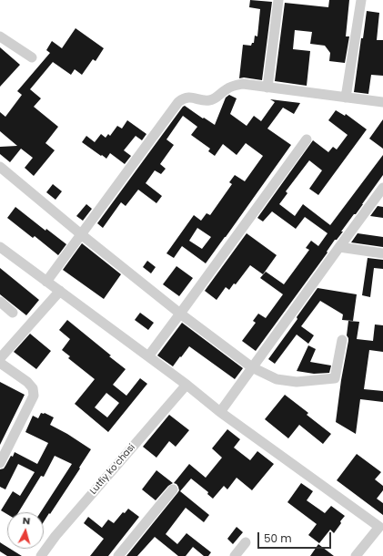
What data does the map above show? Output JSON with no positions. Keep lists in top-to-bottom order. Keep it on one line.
{"streets":{"street":["Lutfiy koʻchasi"]},"scale_bar":"50 m","north":"top"}
